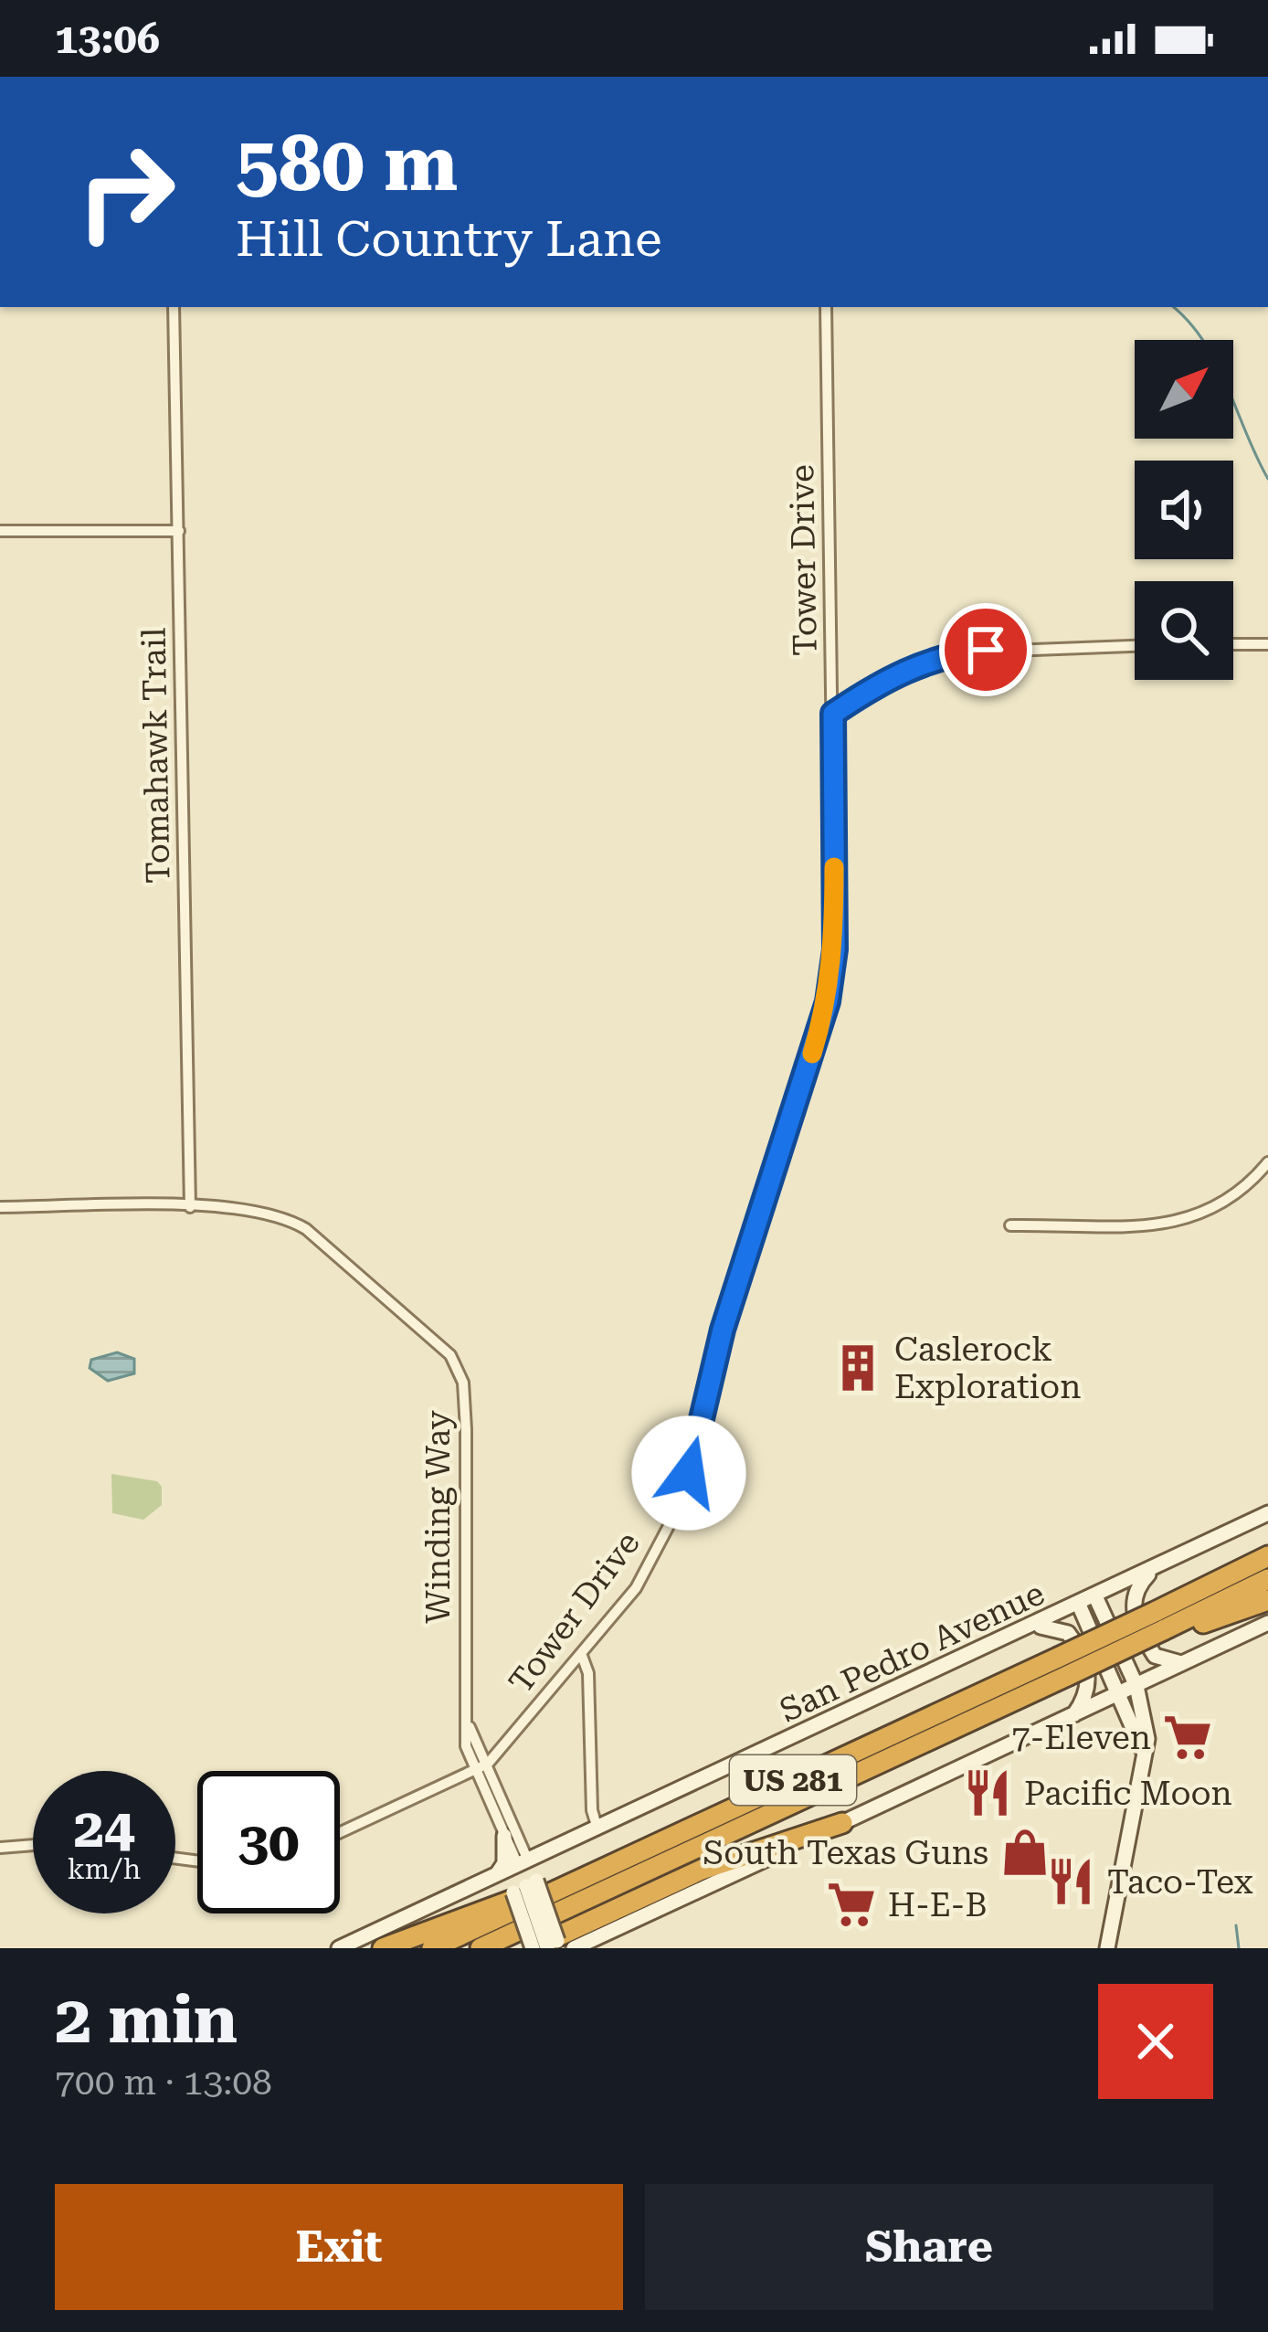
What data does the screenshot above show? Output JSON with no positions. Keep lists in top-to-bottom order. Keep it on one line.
{"streets":{"highway":["US 281"],"main road":["San Pedro Avenue"],"street":["Tower Drive","Tomahawk Trail","Winding Way"]},"crossings":[["Tower Drive","Winding Way"],["Tomahawk Trail","Winding Way"],["Winding Way","San Pedro Avenue"]],"places":{"building":["Caslerock Exploration"],"supermarket":["7-Eleven","H-E-B"],"restaurant":["Pacific Moon","Taco-Tex"],"shop":["South Texas Guns"]},"north":"top right","page":{"status":"13:06","turn":["580 m","Hill Country Lane"],"speed":"24 km/h","limit":"30","heading":["2 min","700 m · 13:08"],"buttons":["Exit","Share"]}}
